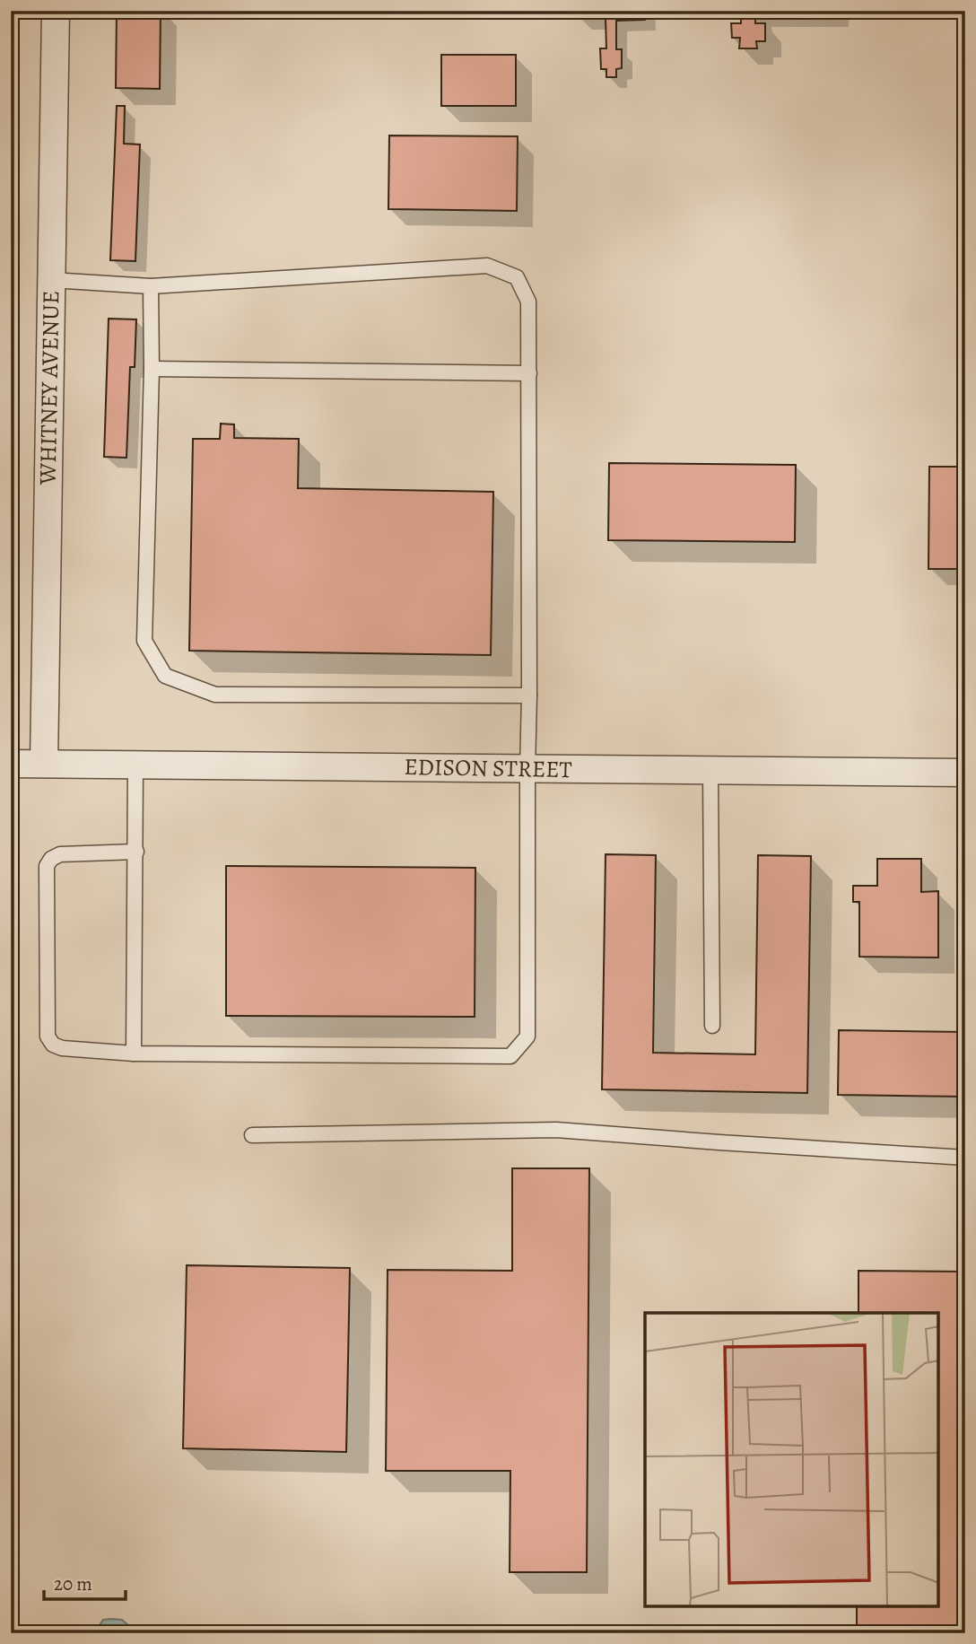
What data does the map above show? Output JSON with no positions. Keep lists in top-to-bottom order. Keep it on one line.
{"streets":{"street":["WHITNEY AVENUE","EDISON STREET"]},"crossings":[["WHITNEY AVENUE","EDISON STREET"]],"scale_bar":"20 m"}
